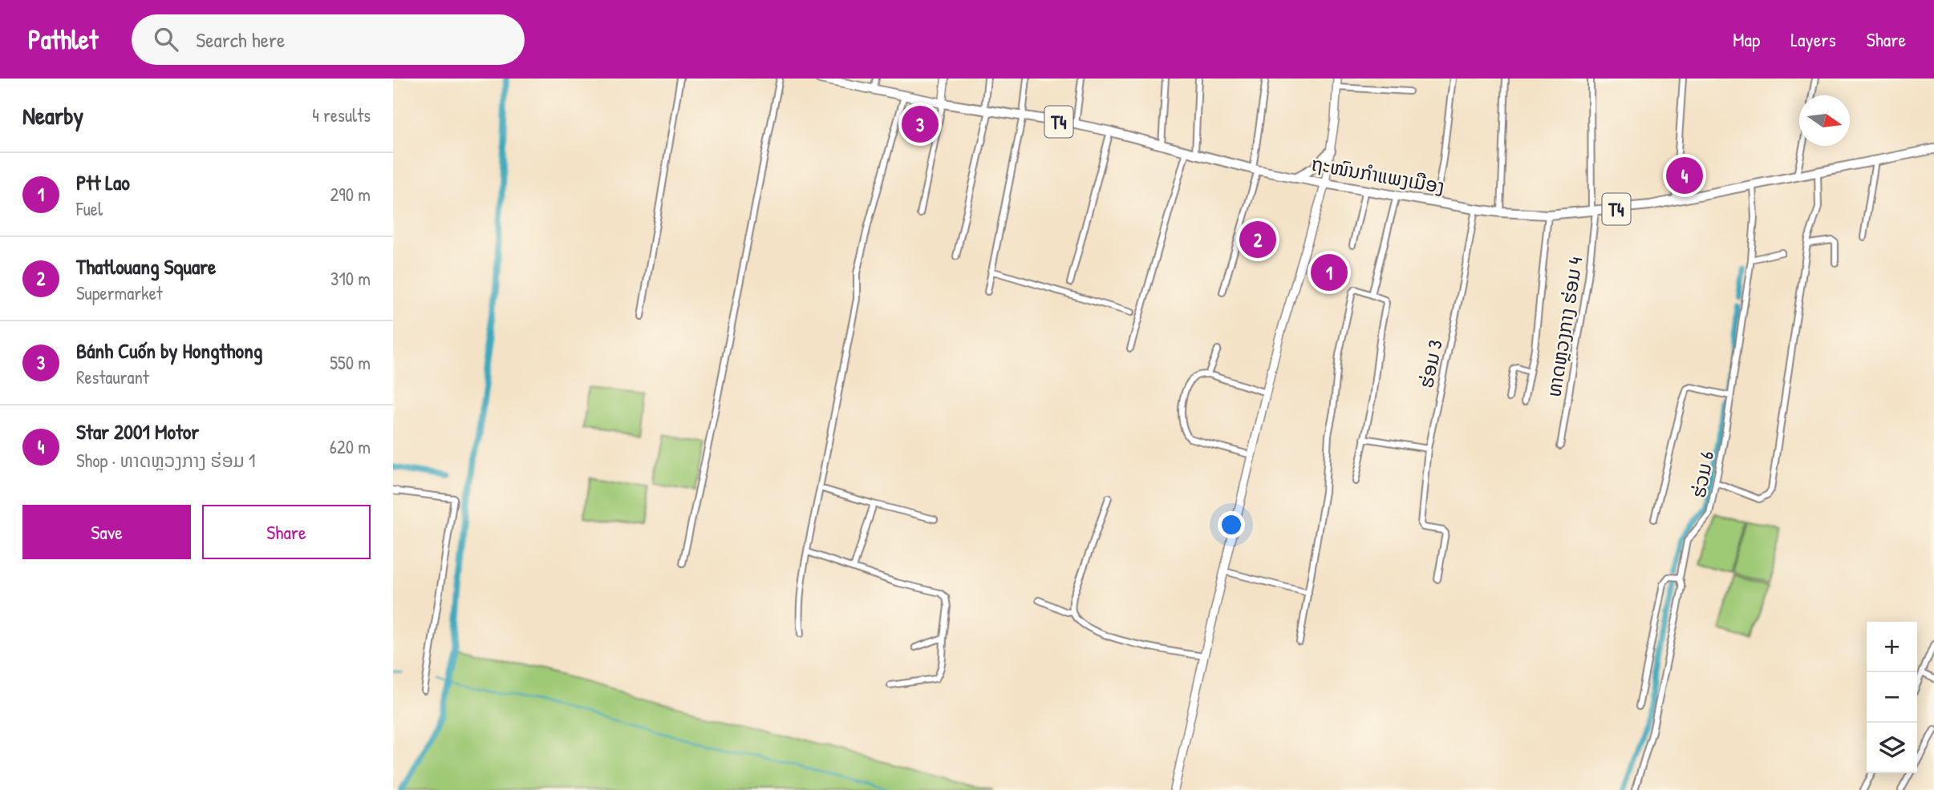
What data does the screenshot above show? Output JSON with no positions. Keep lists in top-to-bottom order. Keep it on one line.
{"streets":{"main road":["T4","ຖະໜົນກຳແພງເມືອງ"],"street":["ທາດຫຼວງກາງ ຮ່ອມ 4","ຮ່ອມ 3","ຮ່ວມ 6"]},"crossings":[["ຖະໜົນກຳແພງເມືອງ","ທາດຫຼວງກາງ ຮ່ອມ 4"],["ຖະໜົນກຳແພງເມືອງ","ຮ່ອມ 3"],["ຖະໜົນກຳແພງເມືອງ","ຮ່ວມ 6"]],"north":"right","page":{"header":"Pathlet","search":"Search here","nav":["Map","Layers","Share"],"heading":["Nearby","4 results"],"pins":["3","4","2","1"],"list":[{"mark":"1","name":"Ptt Lao","note":"Fuel","value":"290 m"},{"mark":"2","name":"Thatlouang Square","note":"Supermarket","value":"310 m"},{"mark":"3","name":"Bánh Cuốn by Hongthong","note":"Restaurant","value":"550 m"},{"mark":"4","name":"Star 2001 Motor","note":"Shop · ທາດຫຼວງກາງ ຮ່ອມ 1","value":"620 m"}],"buttons":["Save","Share"],"map_buttons":["+","−"]}}
